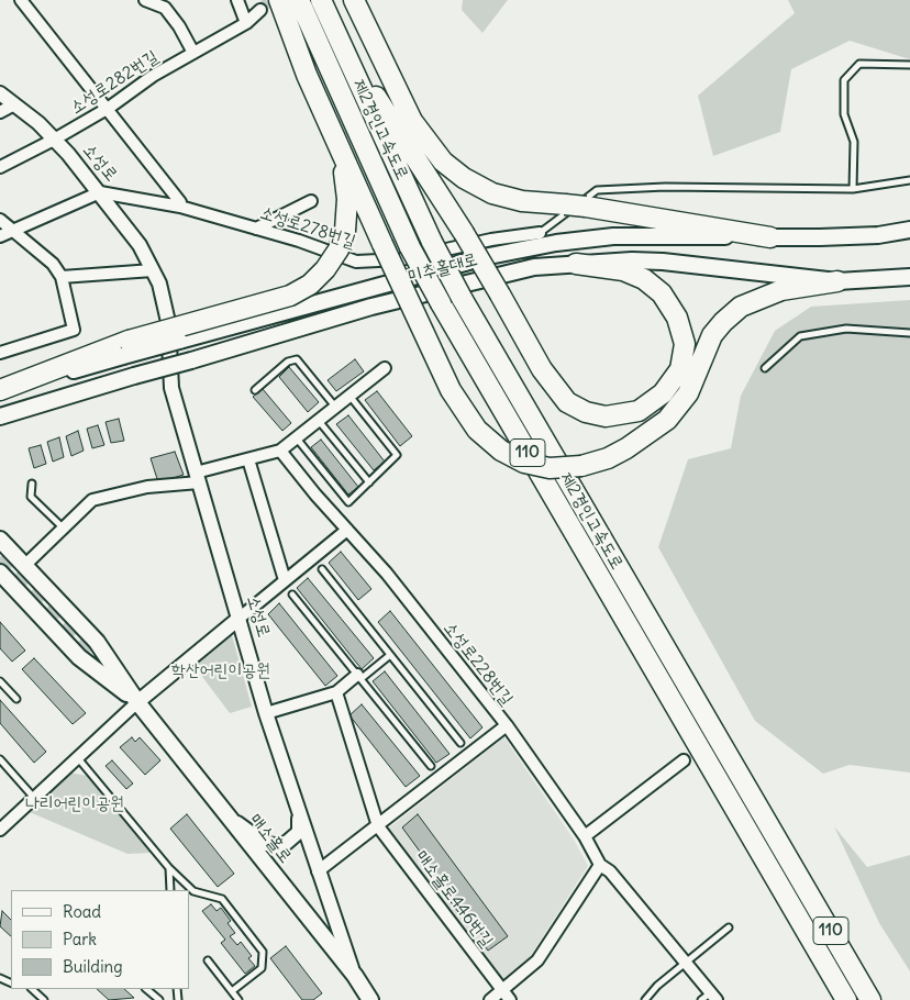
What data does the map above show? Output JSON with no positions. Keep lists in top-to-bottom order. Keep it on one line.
{"streets":{"highway":["제2경인고속도로","110"],"main road":["소성로","미추홀대로","매소홀로"],"street":["소성로282번길","소성로278번길","소성로228번길","매소홀로446번길"]},"crossings":[["소성로282번길","소성로"],["소성로","소성로278번길"],["소성로","소성로228번길"],["소성로","매소홀로"],["소성로228번길","매소홀로446번길"]],"parks":["학산어린이공원","나리어린이공원"],"legend":["Road","Park","Building"]}
